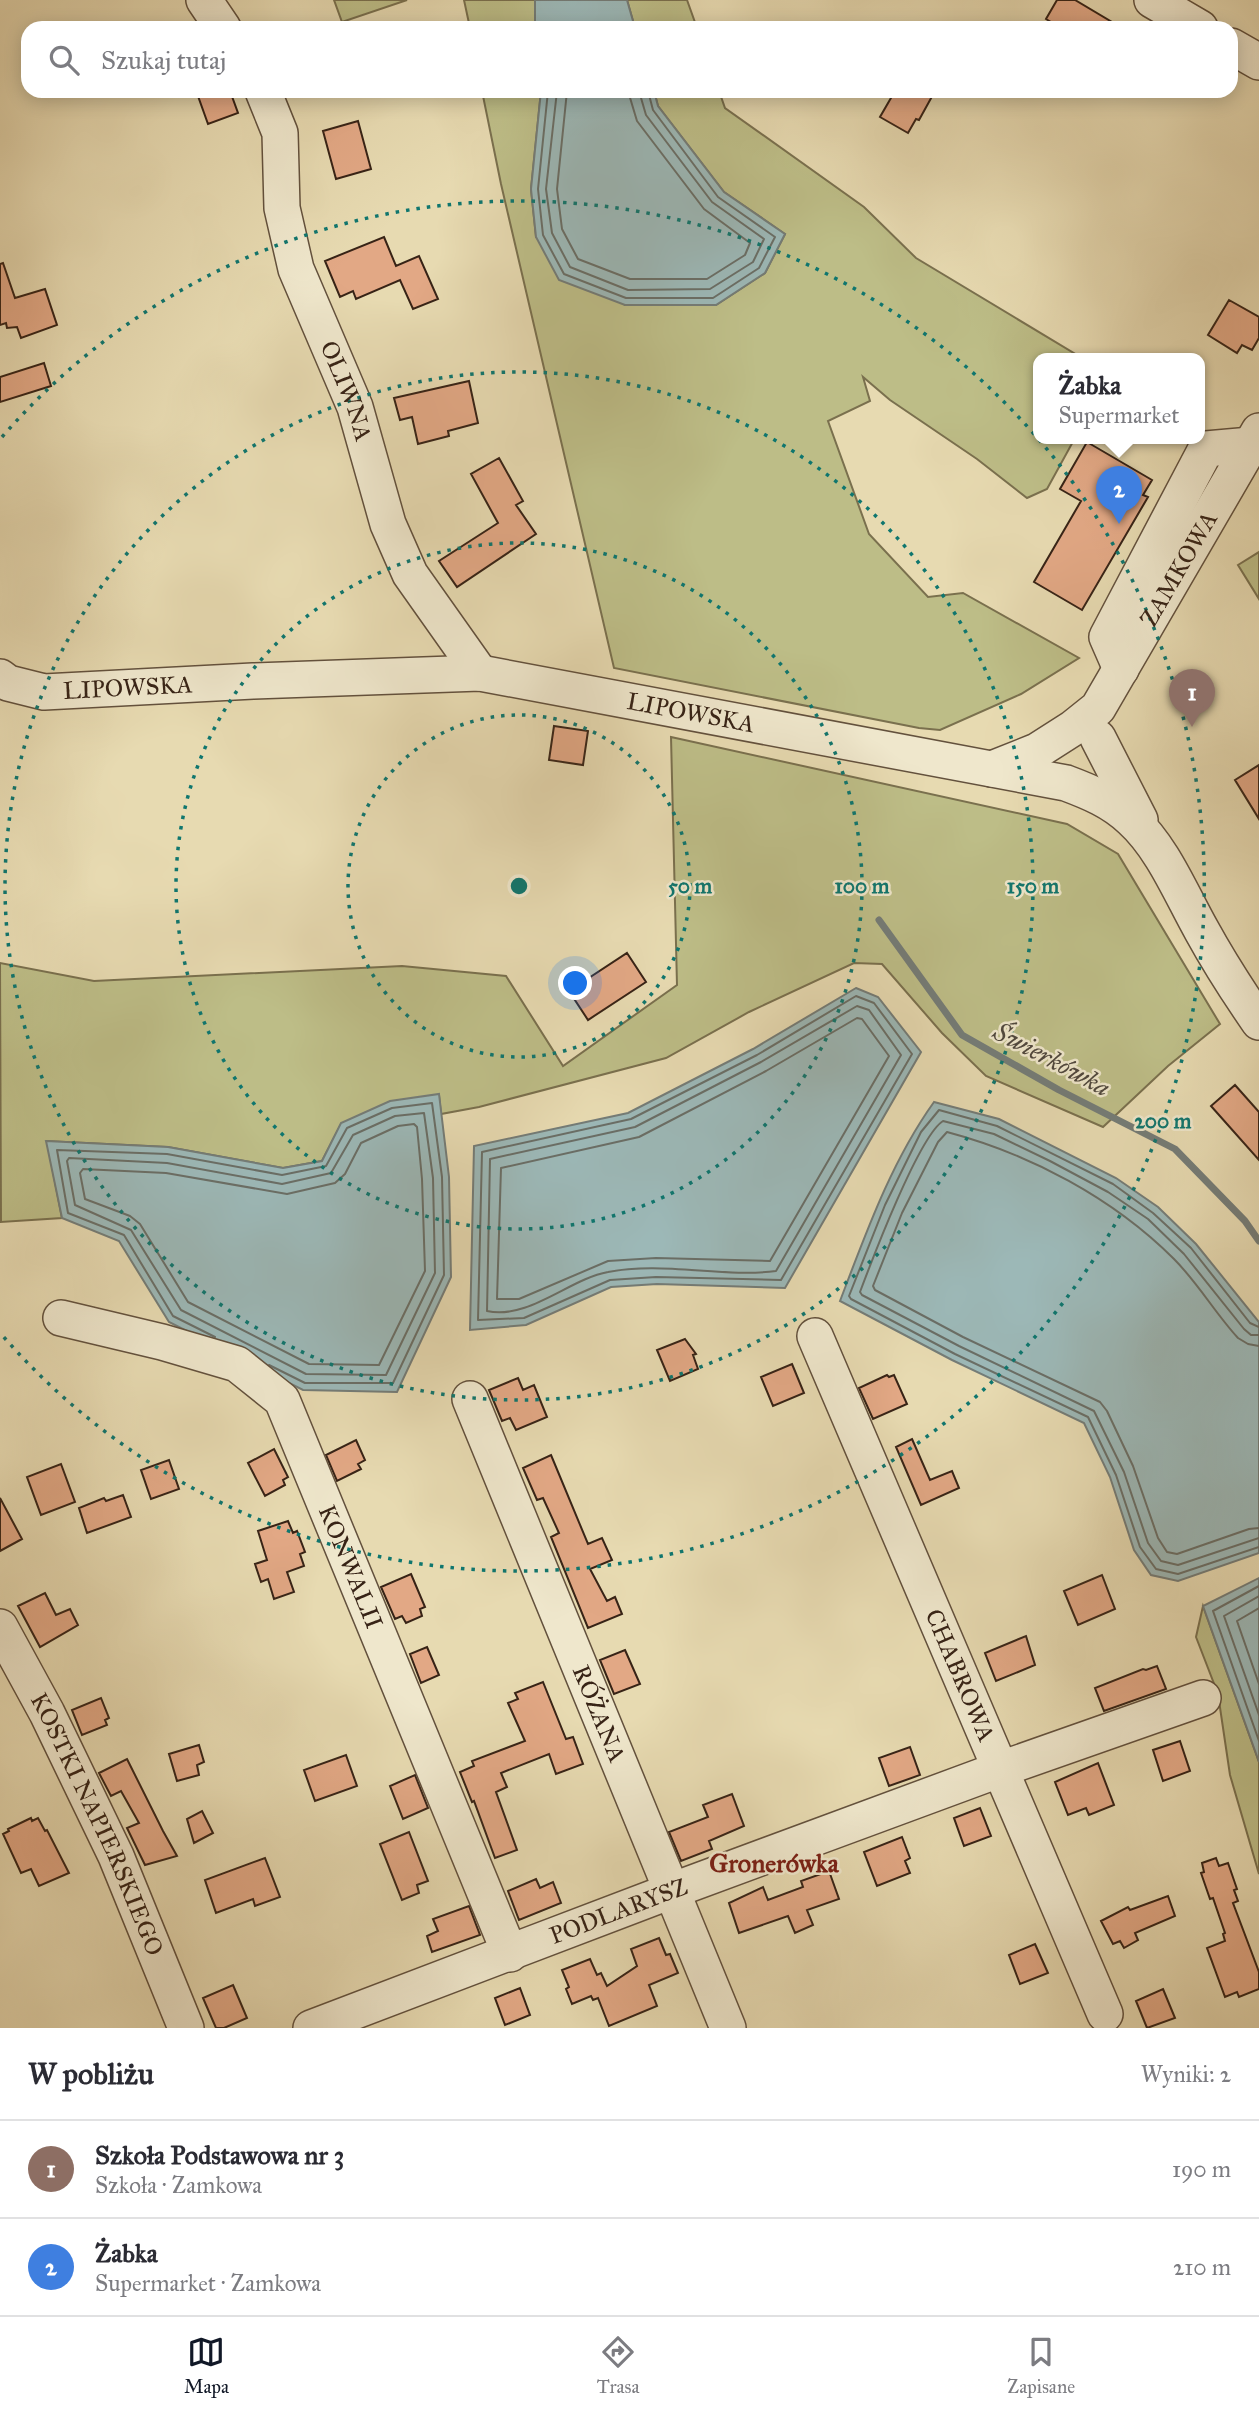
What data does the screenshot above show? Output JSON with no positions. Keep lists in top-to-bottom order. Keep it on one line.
{"streets":{"street":["OLIWNA","ZAMKOWA","LIPOWSKA","KONWALII","CHABROWA","RÓŻANA","KOSTKI NAPIERSKIEGO","PODLARYSZ"]},"crossings":[["OLIWNA","LIPOWSKA"],["ZAMKOWA","LIPOWSKA"],["KONWALII","PODLARYSZ"],["CHABROWA","PODLARYSZ"],["RÓŻANA","PODLARYSZ"]],"districts":["Gronerówka"],"water":["Świerkówka"],"page":{"search":"Szukaj tutaj","popup":["Żabka","Supermarket"],"pins":["2","1"],"heading":["W pobliżu","Wyniki: 2"],"list":[{"mark":"1","name":"Szkoła Podstawowa nr 3","note":"Szkoła · Zamkowa","value":"190 m"},{"mark":"2","name":"Żabka","note":"Supermarket · Zamkowa","value":"210 m"}],"nav":["Mapa","Trasa","Zapisane"]},"rings":["50 m","100 m","150 m","200 m"]}
